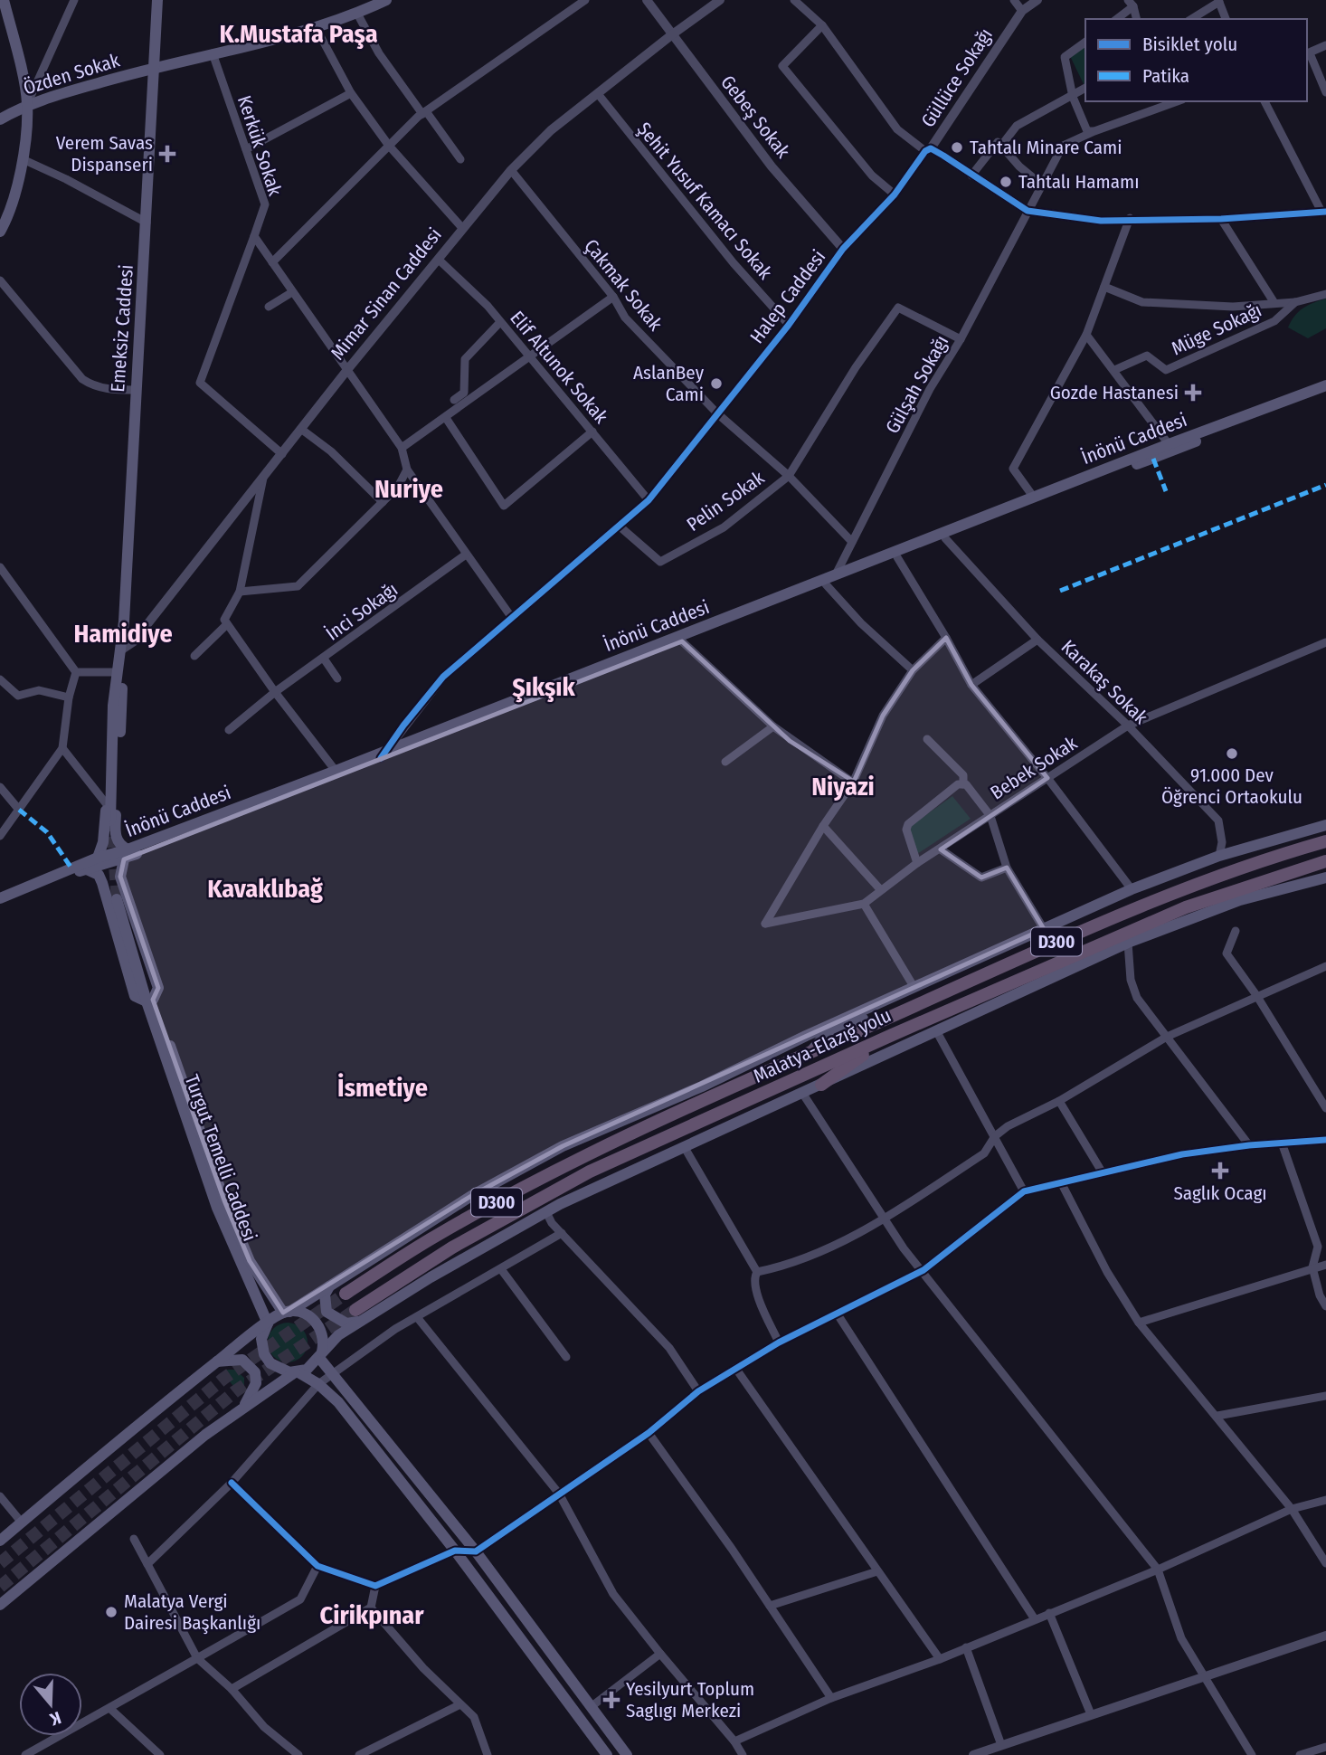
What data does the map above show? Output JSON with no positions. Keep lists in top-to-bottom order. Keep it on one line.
{"streets":{"highway":["D300","Malatya-Elazığ yolu"],"main road":["Özden Sokak","Emeksiz Caddesi","İnönü Caddesi","Turgut Temelli Caddesi"],"street":["Güllüce Sokağı","Gebeş Sokak","Kerkük Sokak","Şehit Yusuf Kamacı Sokak","Çakmak Sokak","Mimar Sinan Caddesi","Halep Caddesi","Müge Sokağı","Elif Altunok Sokak","Gülşah Sokağı","Pelin Sokak","İnci Sokağı","Karakaş Sokak","Bebek Sokak"]},"crossings":[["Özden Sokak","Kerkük Sokak"],["Özden Sokak","Emeksiz Caddesi"],["Güllüce Sokağı","Halep Caddesi"],["Gebeş Sokak","Mimar Sinan Caddesi"],["Gebeş Sokak","Halep Caddesi"],["Kerkük Sokak","Mimar Sinan Caddesi"],["Şehit Yusuf Kamacı Sokak","Mimar Sinan Caddesi"],["Şehit Yusuf Kamacı Sokak","Halep Caddesi"],["Çakmak Sokak","Mimar Sinan Caddesi"],["Çakmak Sokak","Halep Caddesi"],["Çakmak Sokak","Gülşah Sokağı"],["Çakmak Sokak","Pelin Sokak"],["Mimar Sinan Caddesi","Emeksiz Caddesi"],["Mimar Sinan Caddesi","Elif Altunok Sokak"],["Halep Caddesi","Elif Altunok Sokak"],["Halep Caddesi","İnönü Caddesi"],["Halep Caddesi","Pelin Sokak"],["Emeksiz Caddesi","İnönü Caddesi"],["Gülşah Sokağı","İnönü Caddesi"],["İnönü Caddesi","Karakaş Sokak"],["İnönü Caddesi","Turgut Temelli Caddesi"],["Karakaş Sokak","Bebek Sokak"]],"districts":["K.Mustafa Paşa","Nuriye","Hamidiye","Şıkşık","Niyazi","Kavaklıbağ","İsmetiye","Cirikpınar"],"places":{"other":["Tahtalı Minare Cami","Tahtalı Hamamı","AslanBey Cami","91.000 Dev Öğrenci Ortaokulu","Malatya Vergi Dairesi Başkanlığı"],"health":["Verem Savas Dispanseri","Gozde Hastanesi","Saglık Ocagı","Yesilyurt Toplum Saglıgı Merkezi"]},"legend":["Bisiklet yolu","Patika"],"north":"bottom"}
